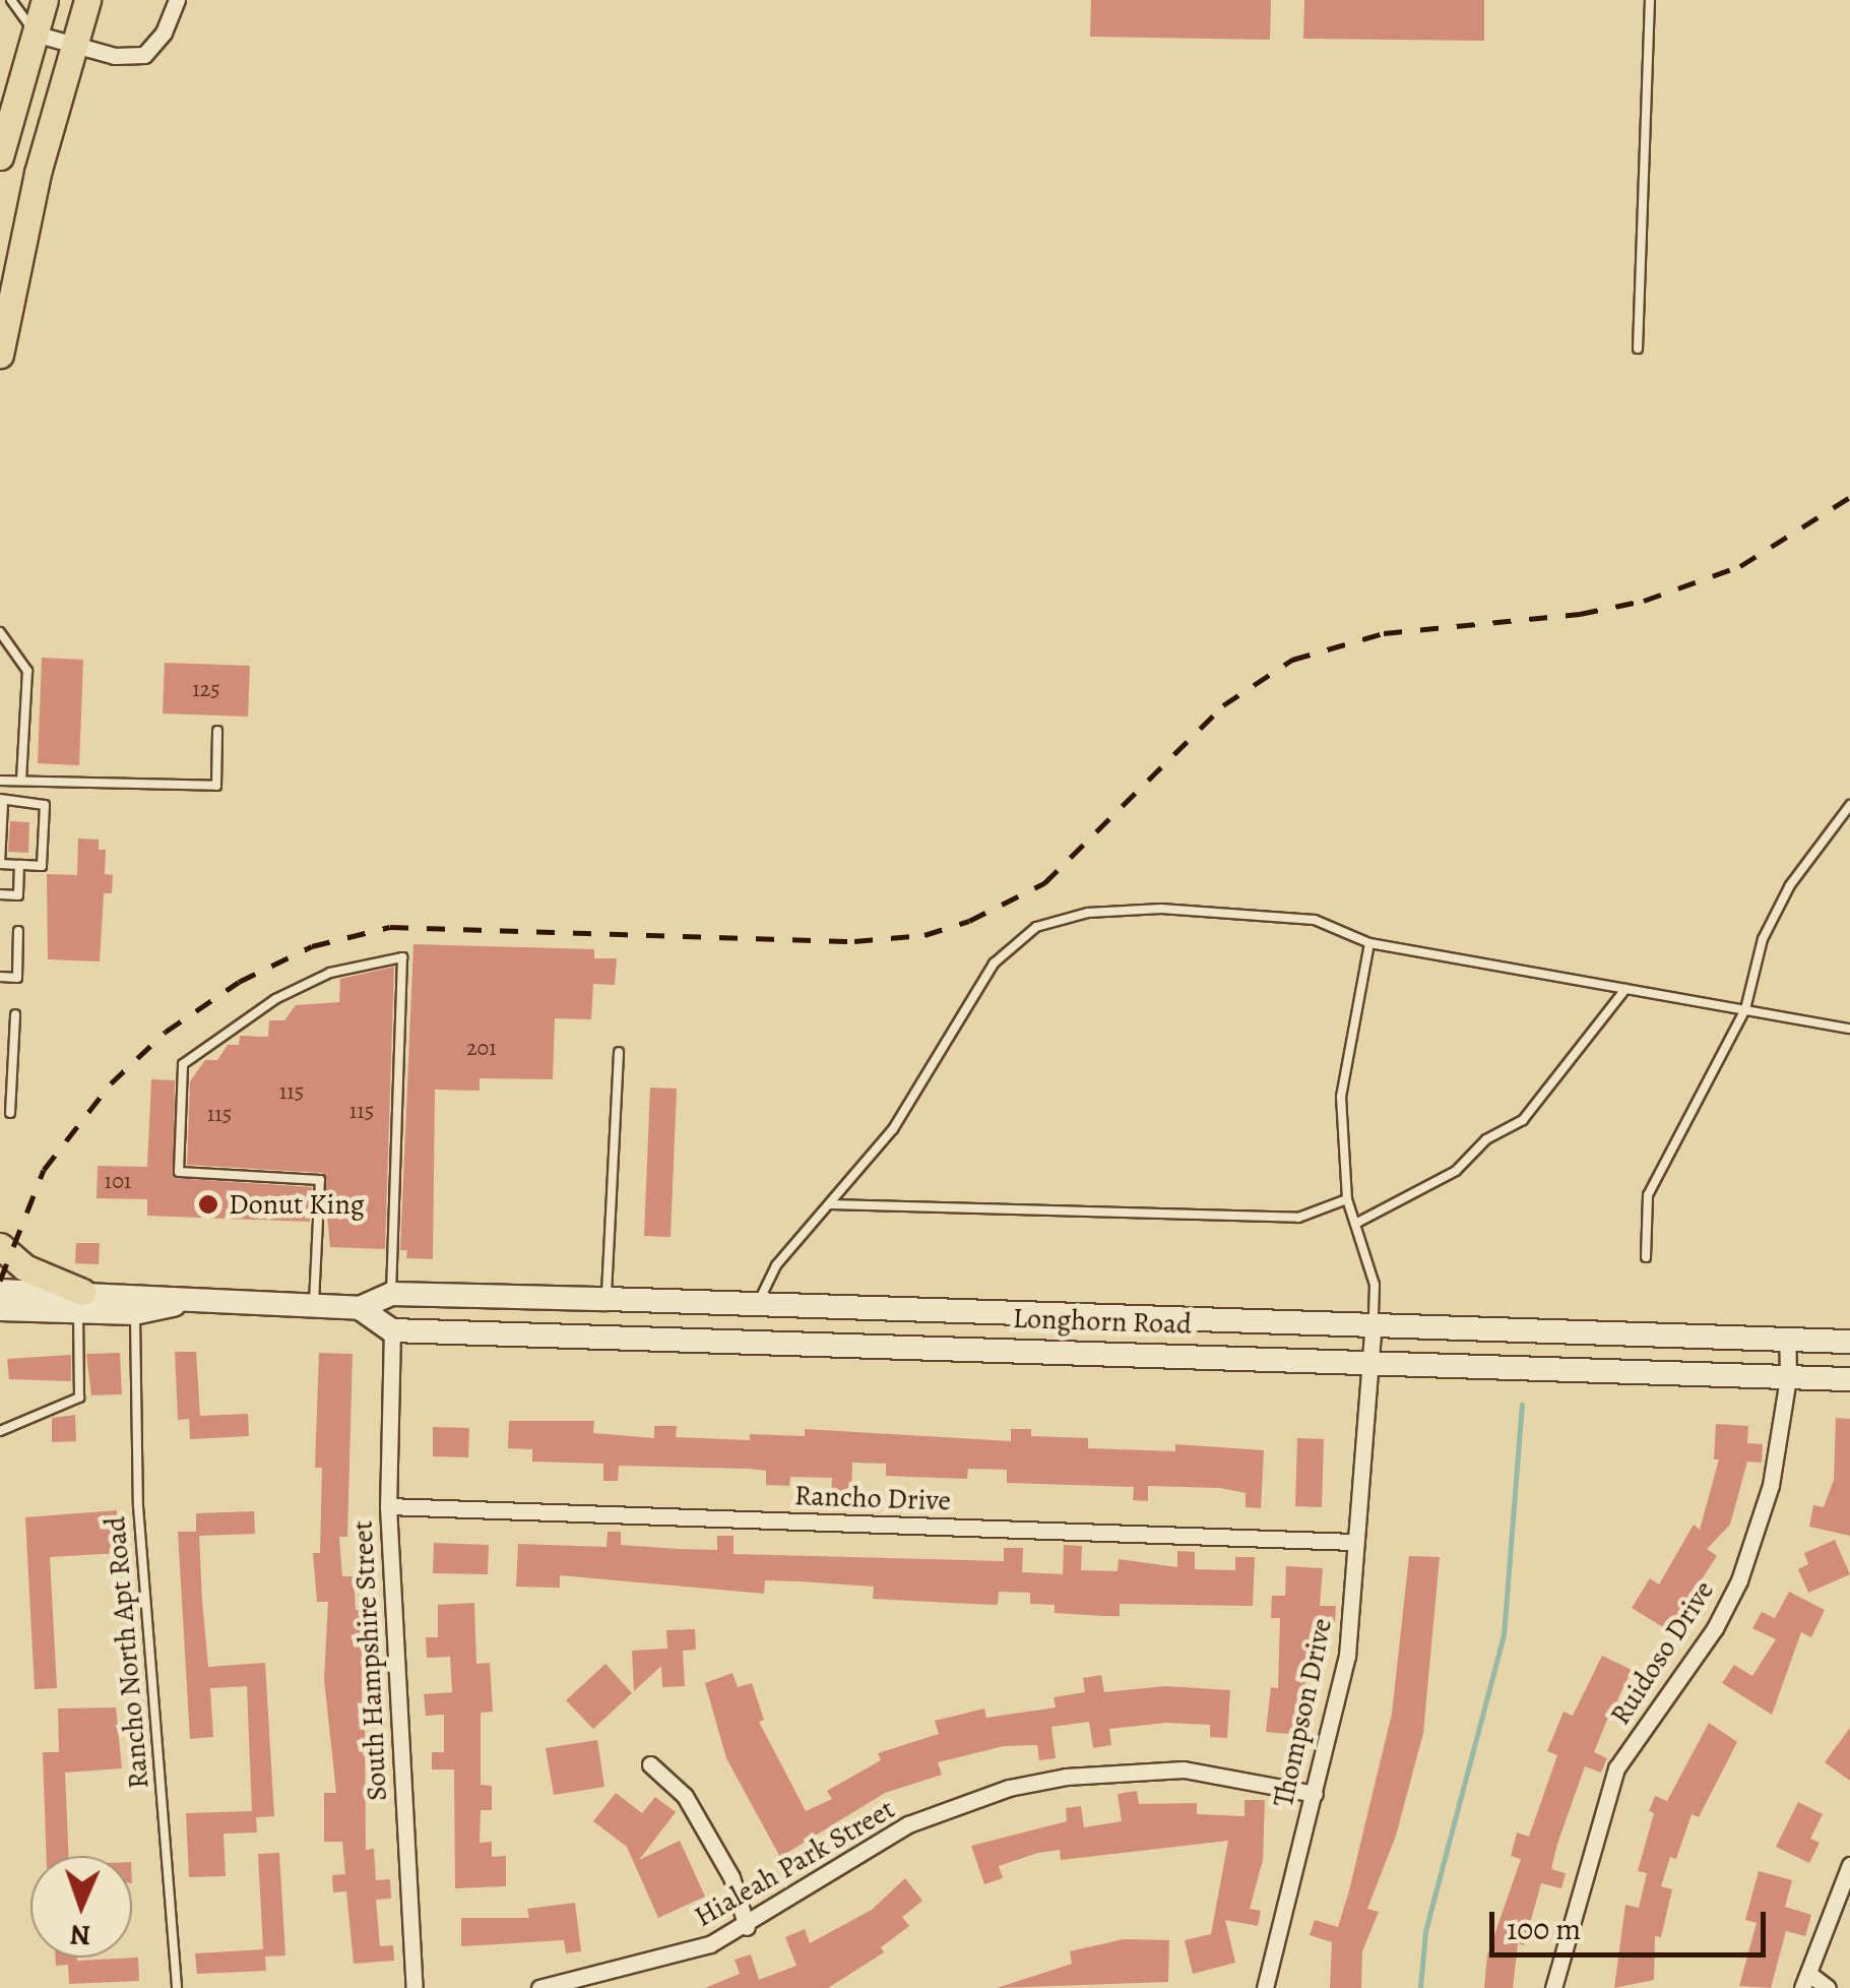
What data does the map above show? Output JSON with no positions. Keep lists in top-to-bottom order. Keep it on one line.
{"streets":{"main road":["Longhorn Road"],"street":["Rancho Drive","Ruidoso Drive","South Hampshire Street","Thompson Drive","Hialeah Park Street"],"lane":["Rancho North Apt Road"]},"crossings":[["Longhorn Road","Rancho North Apt Road"],["Longhorn Road","Ruidoso Drive"],["Longhorn Road","South Hampshire Street"],["Longhorn Road","Thompson Drive"],["Rancho Drive","South Hampshire Street"],["Rancho Drive","Thompson Drive"],["Thompson Drive","Hialeah Park Street"]],"places":["Donut King"],"house_numbers":["125","201","115","115","115","101"],"scale_bar":"100 m","north":"bottom"}
